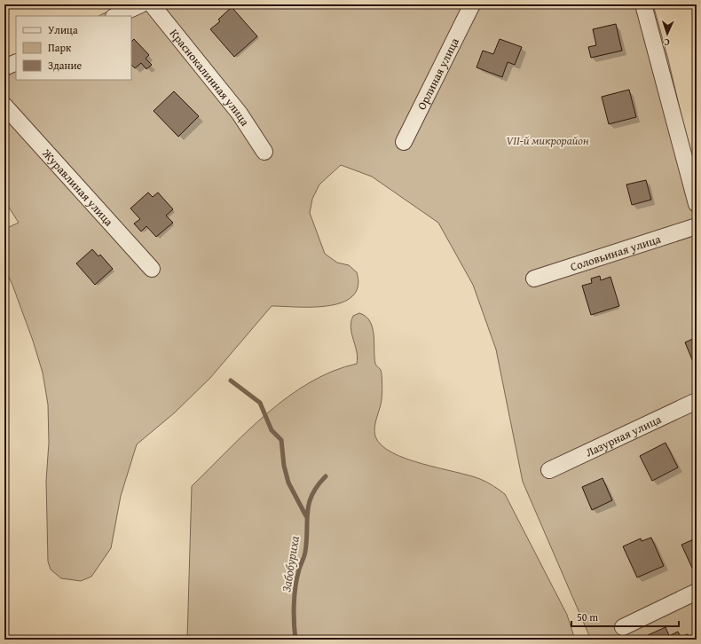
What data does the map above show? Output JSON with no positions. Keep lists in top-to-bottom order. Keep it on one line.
{"streets":{"street":["Орлиная улица","Краснокалинная улица","Журавлиная улица","Соловьиная улица","Лазурная улица"]},"water":["Забобуриха"],"parks":["VII-й микрорайон"],"legend":["Улица","Парк","Здание"],"scale_bar":"50 m","north":"bottom"}
